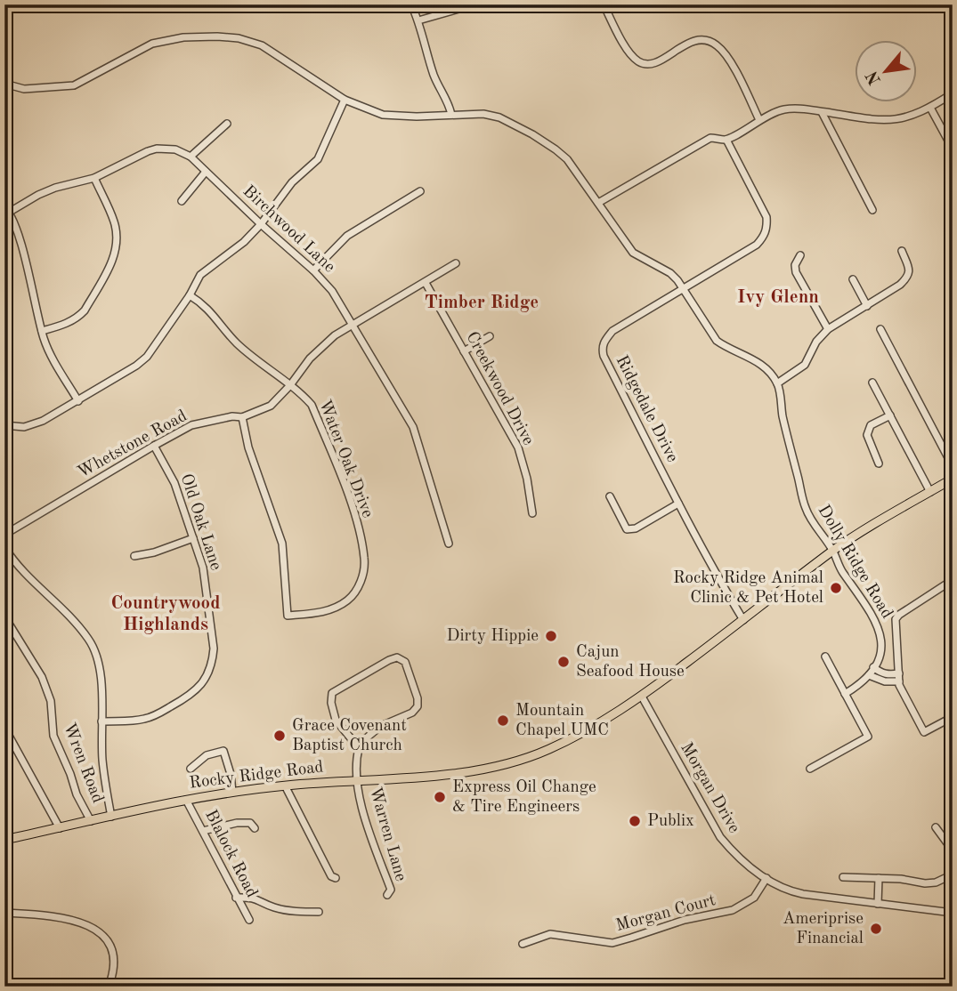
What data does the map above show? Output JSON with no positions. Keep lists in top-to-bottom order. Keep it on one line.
{"streets":{"main road":["Rocky Ridge Road"],"street":["Birchwood Lane","Creekwood Drive","Ridgedale Drive","Whetstone Road","Water Oak Drive","Old Oak Lane","Dolly Ridge Road","Wren Road","Morgan Drive","Warren Lane","Blalock Road","Morgan Court"]},"crossings":[["Birchwood Lane","Whetstone Road"],["Creekwood Drive","Whetstone Road"],["Ridgedale Drive","Rocky Ridge Road"],["Whetstone Road","Water Oak Drive"],["Whetstone Road","Old Oak Lane"],["Dolly Ridge Road","Rocky Ridge Road"],["Wren Road","Rocky Ridge Road"],["Rocky Ridge Road","Morgan Drive"],["Rocky Ridge Road","Warren Lane"],["Rocky Ridge Road","Blalock Road"],["Morgan Drive","Morgan Court"]],"districts":["Ivy Glenn","Timber Ridge","Countrywood Highlands"],"places":["Rocky Ridge Animal Clinic & Pet Hotel","Dirty Hippie","Cajun Seafood House","Mountain Chapel UMC","Grace Covenant Baptist Church","Express Oil Change & Tire Engineers","Publix","Ameriprise Financial"],"north":"bottom left"}
